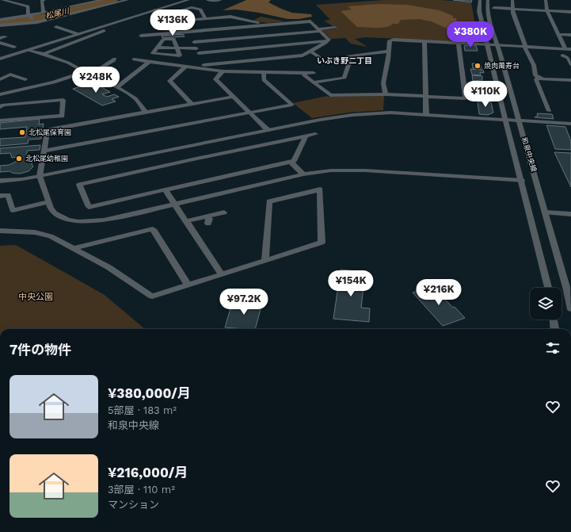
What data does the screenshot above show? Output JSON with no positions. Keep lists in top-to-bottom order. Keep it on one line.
{"streets":{"street":["和泉中央線"]},"districts":["いぶき野二丁目"],"water":["松尾川"],"parks":["中央公園"],"places":["焼肉萬寿台","北松尾保育園","北松尾幼稚園"],"page":{"price":["¥136K","¥380K","¥248K","¥110K","¥154K","¥216K","¥97.2K"],"heading":"7件の物件","list":[{"name":"¥380,000/月","note":"5部屋 · 183 m² · 和泉中央線"},{"name":"¥216,000/月","note":"3部屋 · 110 m² · マンション"}]}}
